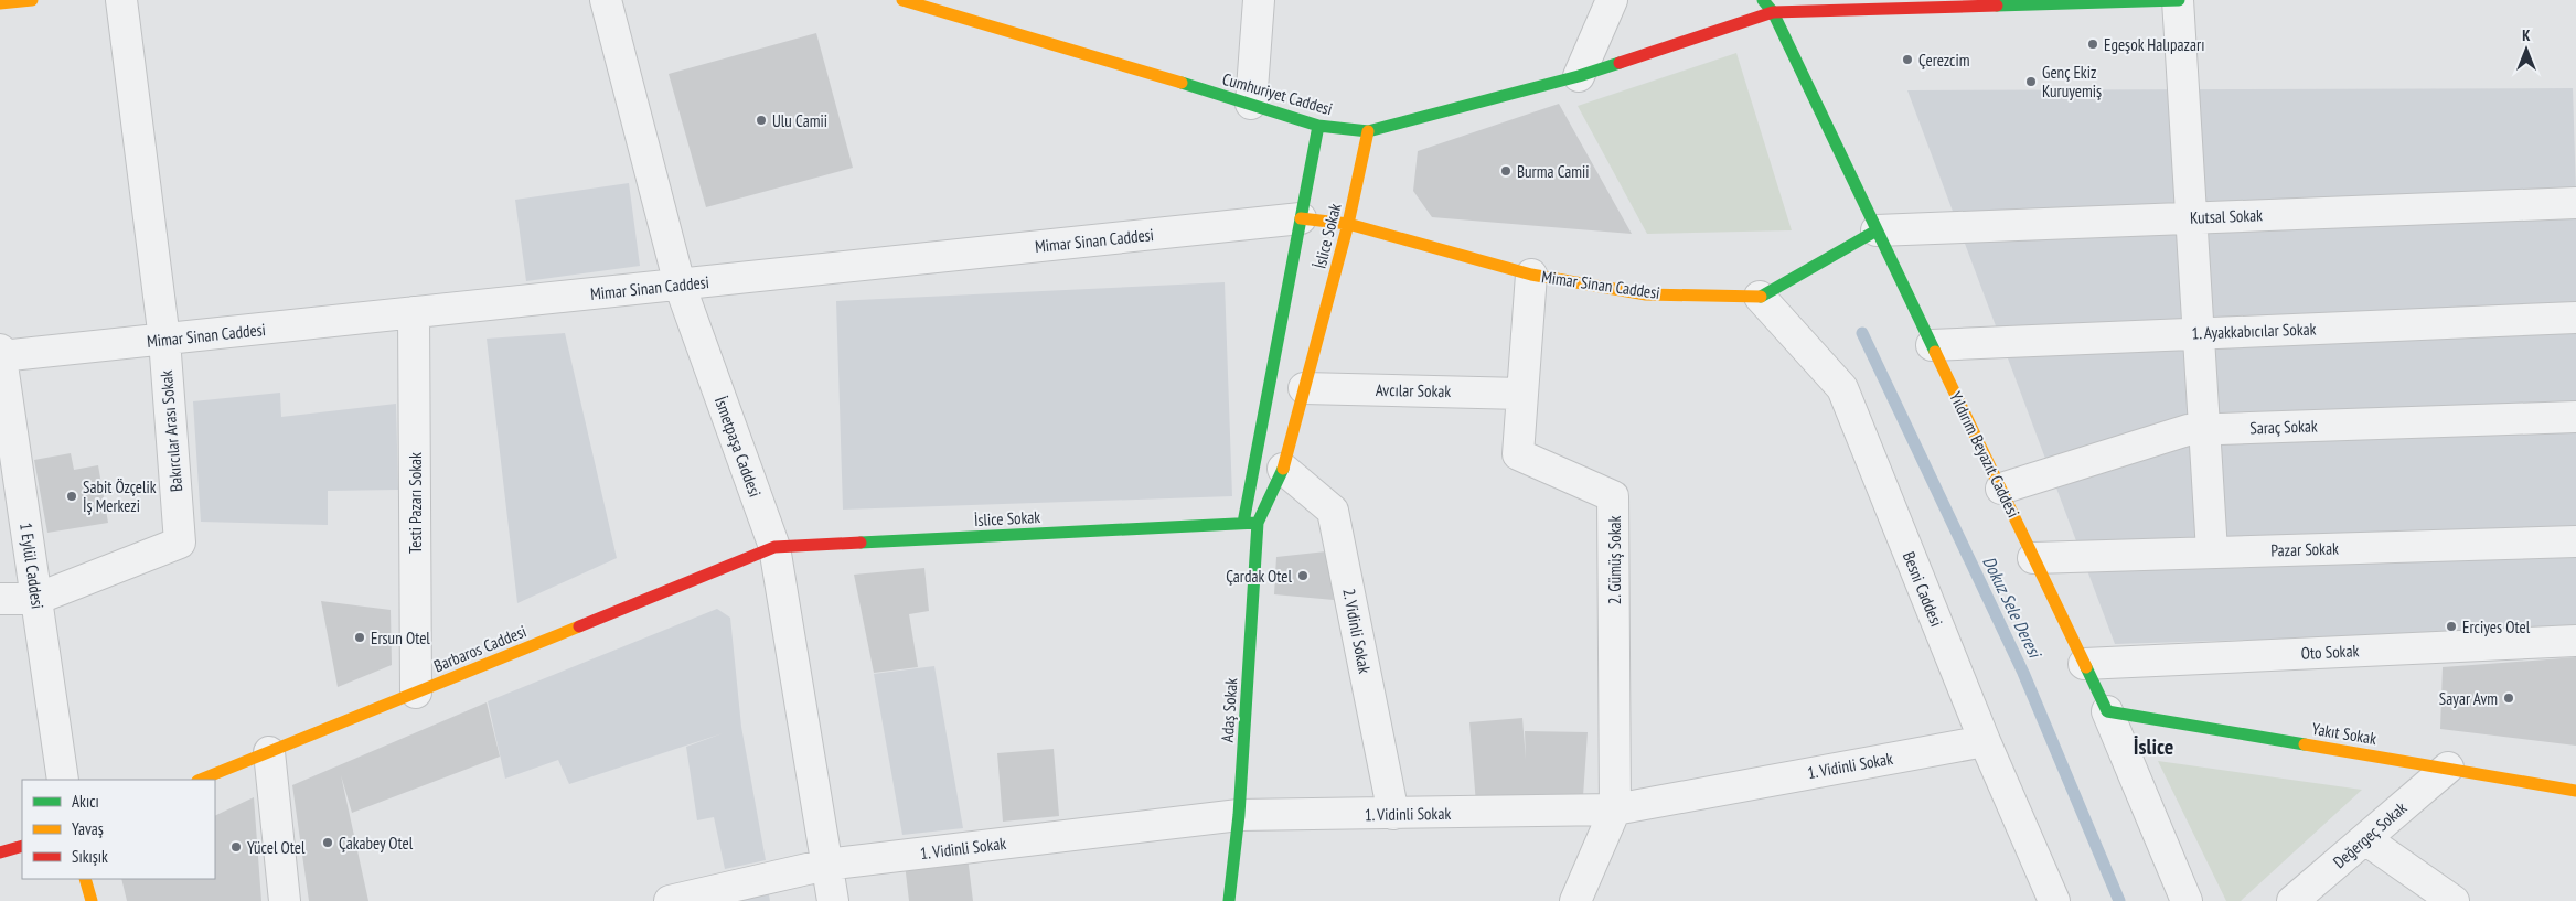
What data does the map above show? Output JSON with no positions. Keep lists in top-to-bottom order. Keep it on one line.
{"streets":{"main road":["Cumhuriyet Caddesi","İslice Sokak","Mimar Sinan Caddesi","Yıldırım Beyazıt Caddesi","Barbaros Caddesi","Adaş Sokak","Yakıt Sokak"],"street":["Kutsal Sokak","1. Ayakkabıcılar Sokak","Avcılar Sokak","Saraç Sokak","Bakırcılar Arası Sokak","İsmetpaşa Caddesi","Testi Pazarı Sokak","Pazar Sokak","2. Gümüş Sokak","1 Eylül Caddesi","Besni Caddesi","2. Vidinli Sokak","Oto Sokak","1. Vidinli Sokak","Değergeç Sokak"]},"crossings":[["Cumhuriyet Caddesi","İslice Sokak"],["Cumhuriyet Caddesi","Yıldırım Beyazıt Caddesi"],["Kutsal Sokak","Yıldırım Beyazıt Caddesi"],["İslice Sokak","Mimar Sinan Caddesi"],["İslice Sokak","Avcılar Sokak"],["İslice Sokak","İsmetpaşa Caddesi"],["İslice Sokak","2. Vidinli Sokak"],["İslice Sokak","Barbaros Caddesi"],["İslice Sokak","Adaş Sokak"],["Mimar Sinan Caddesi","Bakırcılar Arası Sokak"],["Mimar Sinan Caddesi","İsmetpaşa Caddesi"],["Mimar Sinan Caddesi","Testi Pazarı Sokak"],["Mimar Sinan Caddesi","2. Gümüş Sokak"],["Mimar Sinan Caddesi","1 Eylül Caddesi"],["Mimar Sinan Caddesi","Besni Caddesi"],["1. Ayakkabıcılar Sokak","Yıldırım Beyazıt Caddesi"],["Avcılar Sokak","2. Gümüş Sokak"],["Saraç Sokak","Yıldırım Beyazıt Caddesi"],["Bakırcılar Arası Sokak","1 Eylül Caddesi"],["İsmetpaşa Caddesi","Barbaros Caddesi"],["İsmetpaşa Caddesi","1. Vidinli Sokak"],["Yıldırım Beyazıt Caddesi","Pazar Sokak"],["Yıldırım Beyazıt Caddesi","Oto Sokak"],["Yıldırım Beyazıt Caddesi","Yakıt Sokak"],["Testi Pazarı Sokak","Barbaros Caddesi"],["2. Gümüş Sokak","1. Vidinli Sokak"],["Besni Caddesi","1. Vidinli Sokak"],["2. Vidinli Sokak","1. Vidinli Sokak"],["Adaş Sokak","1. Vidinli Sokak"],["Yakıt Sokak","Değergeç Sokak"]],"districts":["İslice"],"water":["Dokuz Sele Deresi"],"places":["Egeşok Halıpazarı","Çerezcim","Genç Ekiz Kuruyemiş","Ulu Camii","Burma Camii","Sabit Özçelik İş Merkezi","Çardak Otel","Erciyes Otel","Ersun Otel","Sayar Avm","Çakabey Otel","Yücel Otel"],"legend":["Akıcı","Yavaş","Sıkışık"],"north":"top"}
